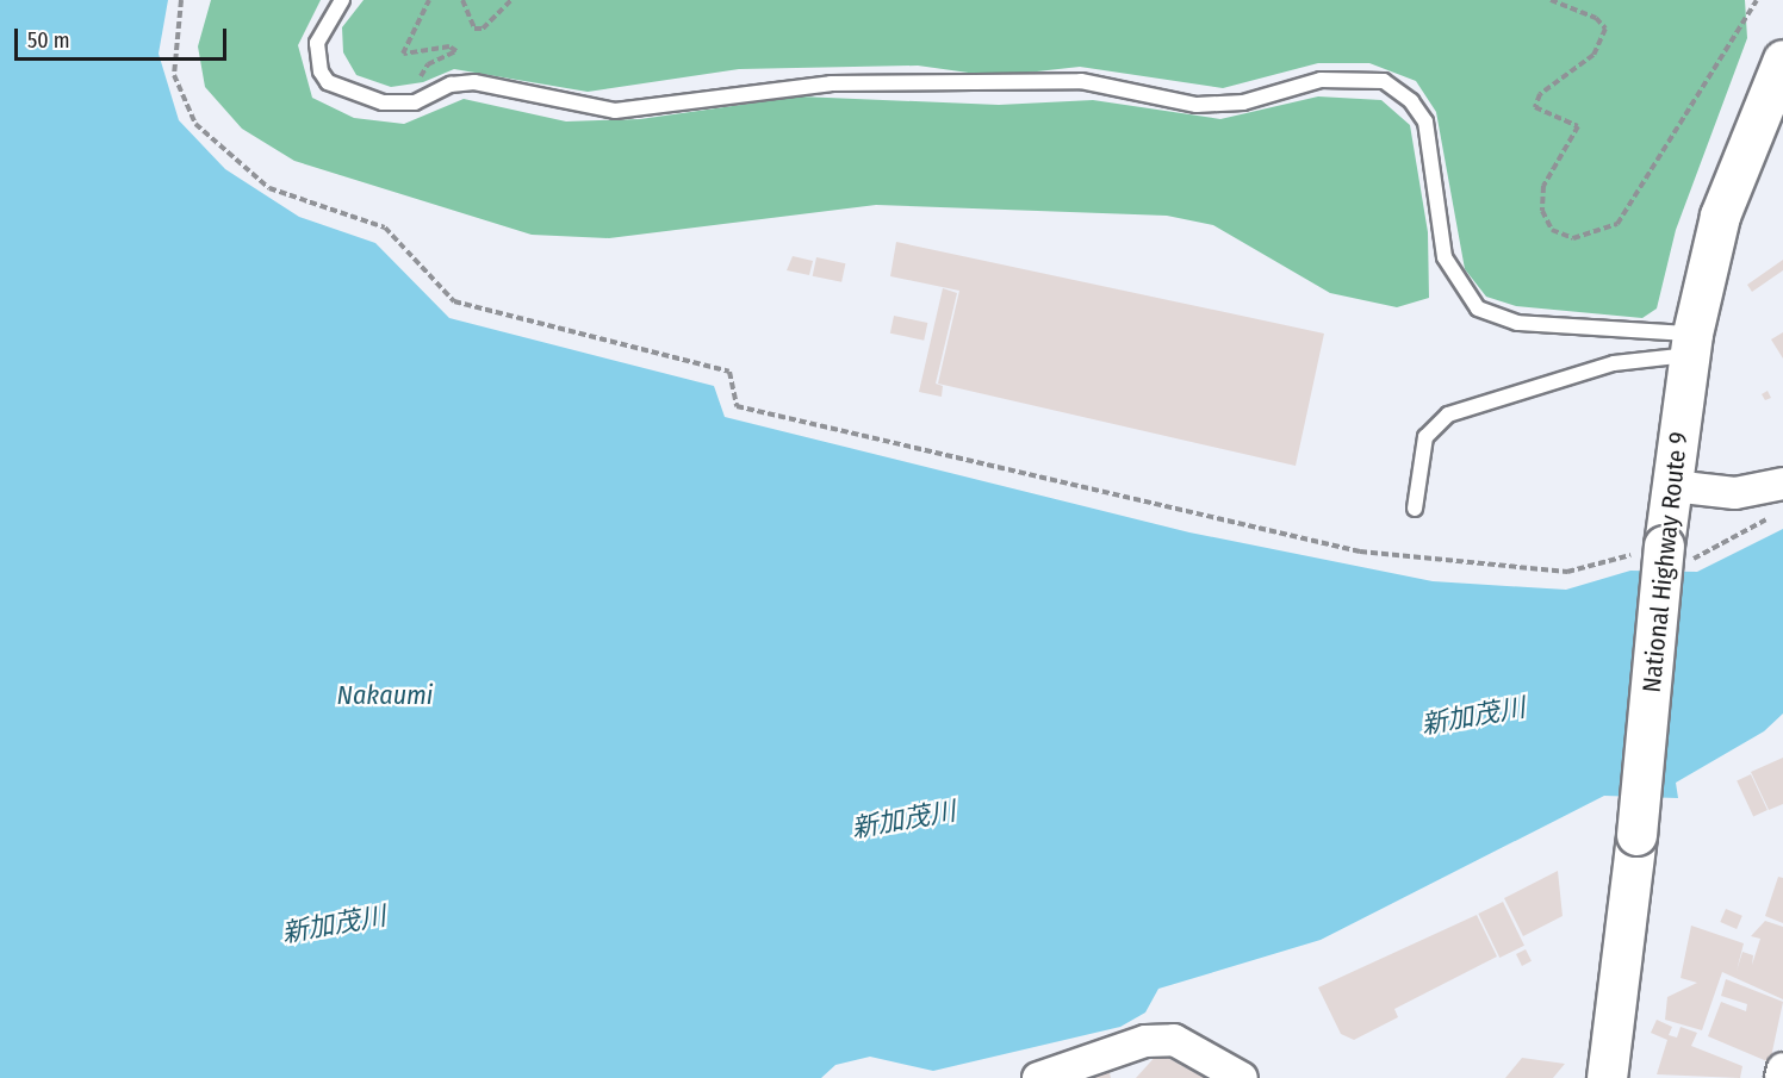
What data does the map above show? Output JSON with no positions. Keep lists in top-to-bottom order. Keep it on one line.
{"streets":{"highway":["National Highway Route 9"]},"water":["Nakaumi","新加茂川"],"scale_bar":"50 m"}
